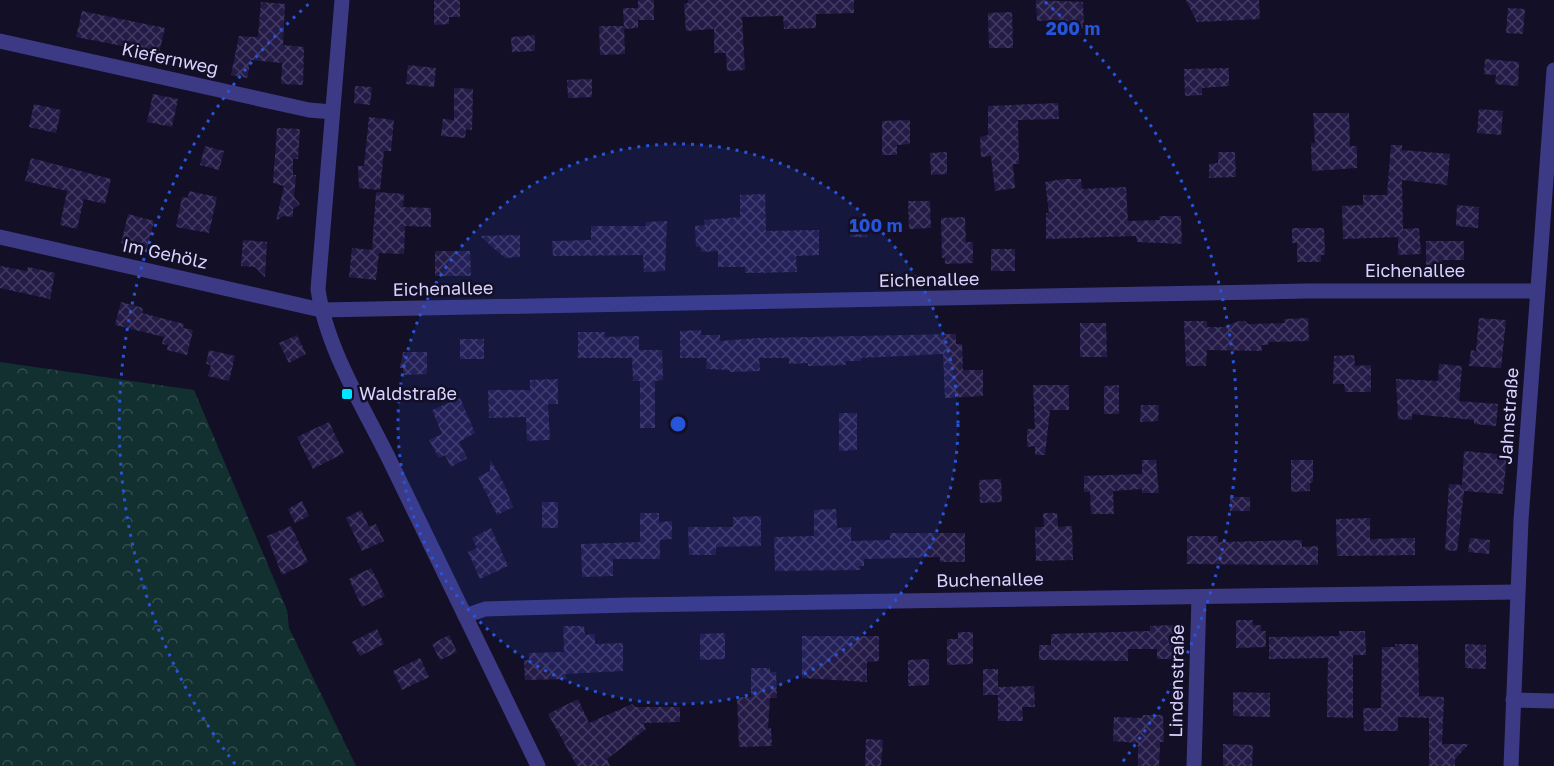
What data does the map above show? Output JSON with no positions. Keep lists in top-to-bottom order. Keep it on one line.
{"streets":{"street":["Kiefernweg","Im Gehölz","Eichenallee","Jahnstraße","Buchenallee","Lindenstraße"]},"crossings":[["Im Gehölz","Eichenallee"],["Eichenallee","Jahnstraße"],["Jahnstraße","Buchenallee"],["Buchenallee","Lindenstraße"]],"places":{"transit":["Waldstraße"]},"rings":["200 m","100 m"]}
